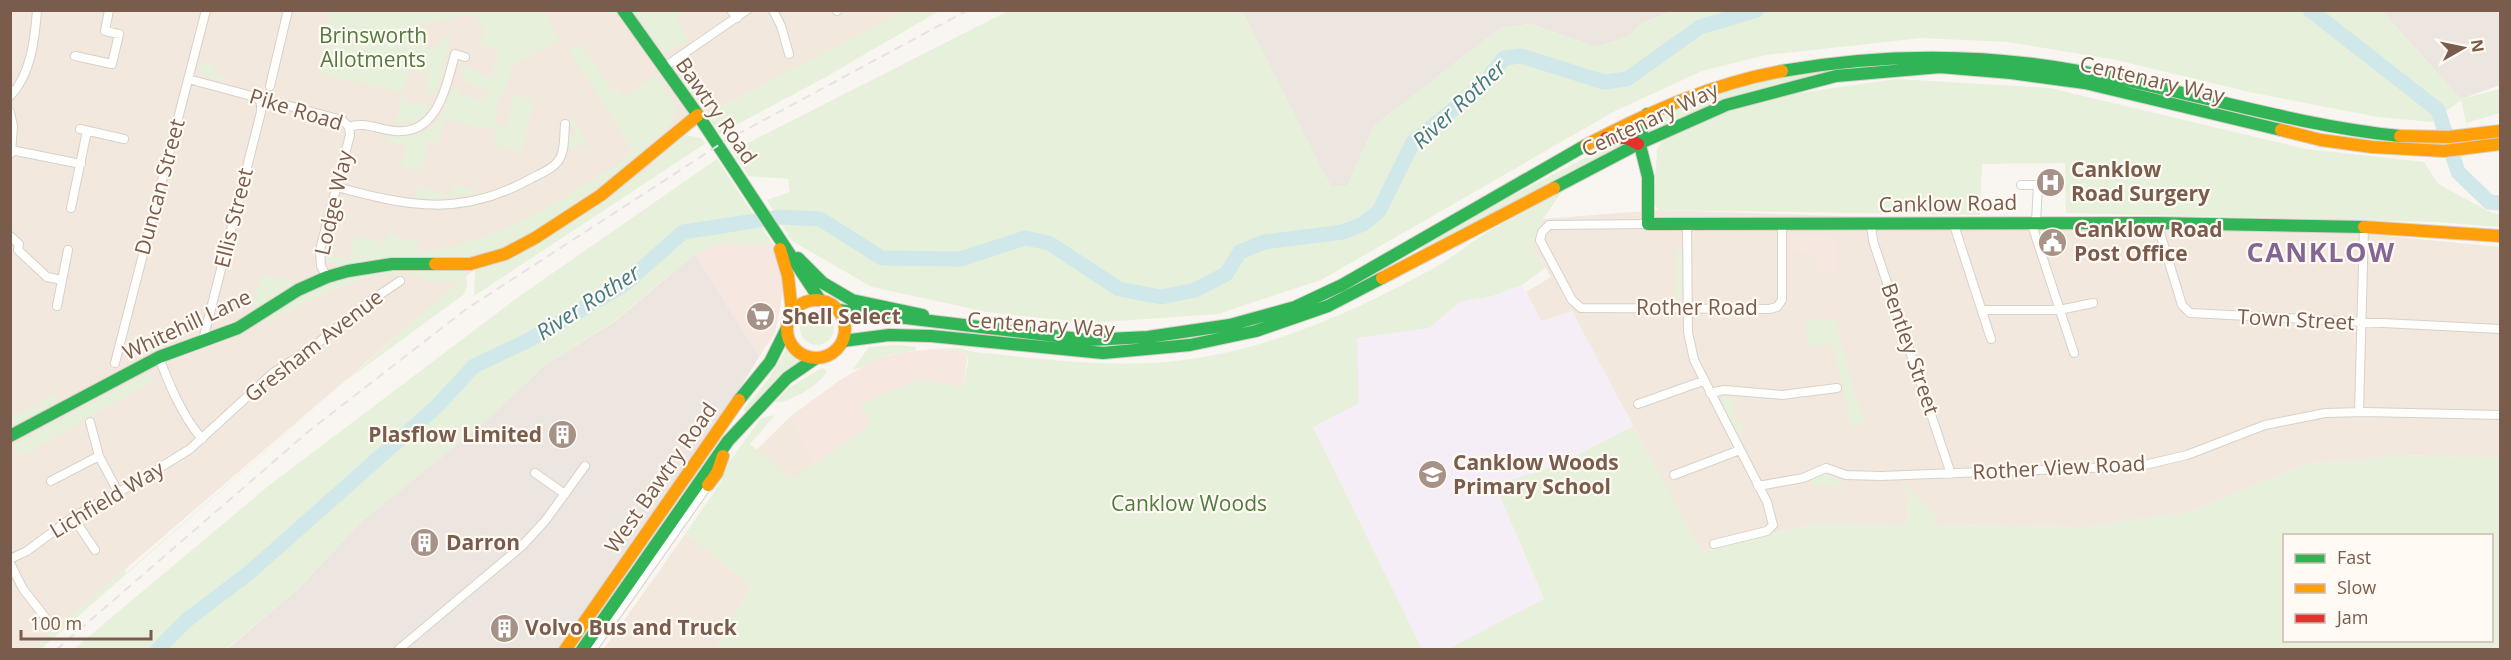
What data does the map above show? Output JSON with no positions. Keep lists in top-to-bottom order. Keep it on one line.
{"streets":{"main road":["Centenary Way","Bawtry Road","Canklow Road","Whitehill Lane","West Bawtry Road"],"street":["Pike Road","Duncan Street","Lodge Way","Ellis Street","Rother Road","Town Street","Gresham Avenue","Bentley Street","Rother View Road","Lichfield Way"]},"crossings":[["Centenary Way","Bawtry Road"],["Centenary Way","West Bawtry Road"],["Pike Road","Duncan Street"],["Pike Road","Lodge Way"],["Pike Road","Ellis Street"],["Bawtry Road","Whitehill Lane"],["Bawtry Road","West Bawtry Road"],["Lodge Way","Whitehill Lane"],["Canklow Road","Rother Road"],["Canklow Road","Town Street"],["Canklow Road","Bentley Street"],["Ellis Street","Whitehill Lane"],["Gresham Avenue","Lichfield Way"],["Bentley Street","Rother View Road"]],"districts":["CANKLOW"],"water":["River Rother"],"parks":["Brinsworth Allotments","Canklow Woods"],"places":{"hospital":["Canklow Road Surgery"],"public building":["Canklow Road Post Office"],"supermarket":["Shell Select"],"building":["Plasflow Limited","Darron","Volvo Bus and Truck"],"school or university":["Canklow Woods Primary School"]},"legend":["Fast","Slow","Jam"],"scale_bar":"100 m","north":"right"}
